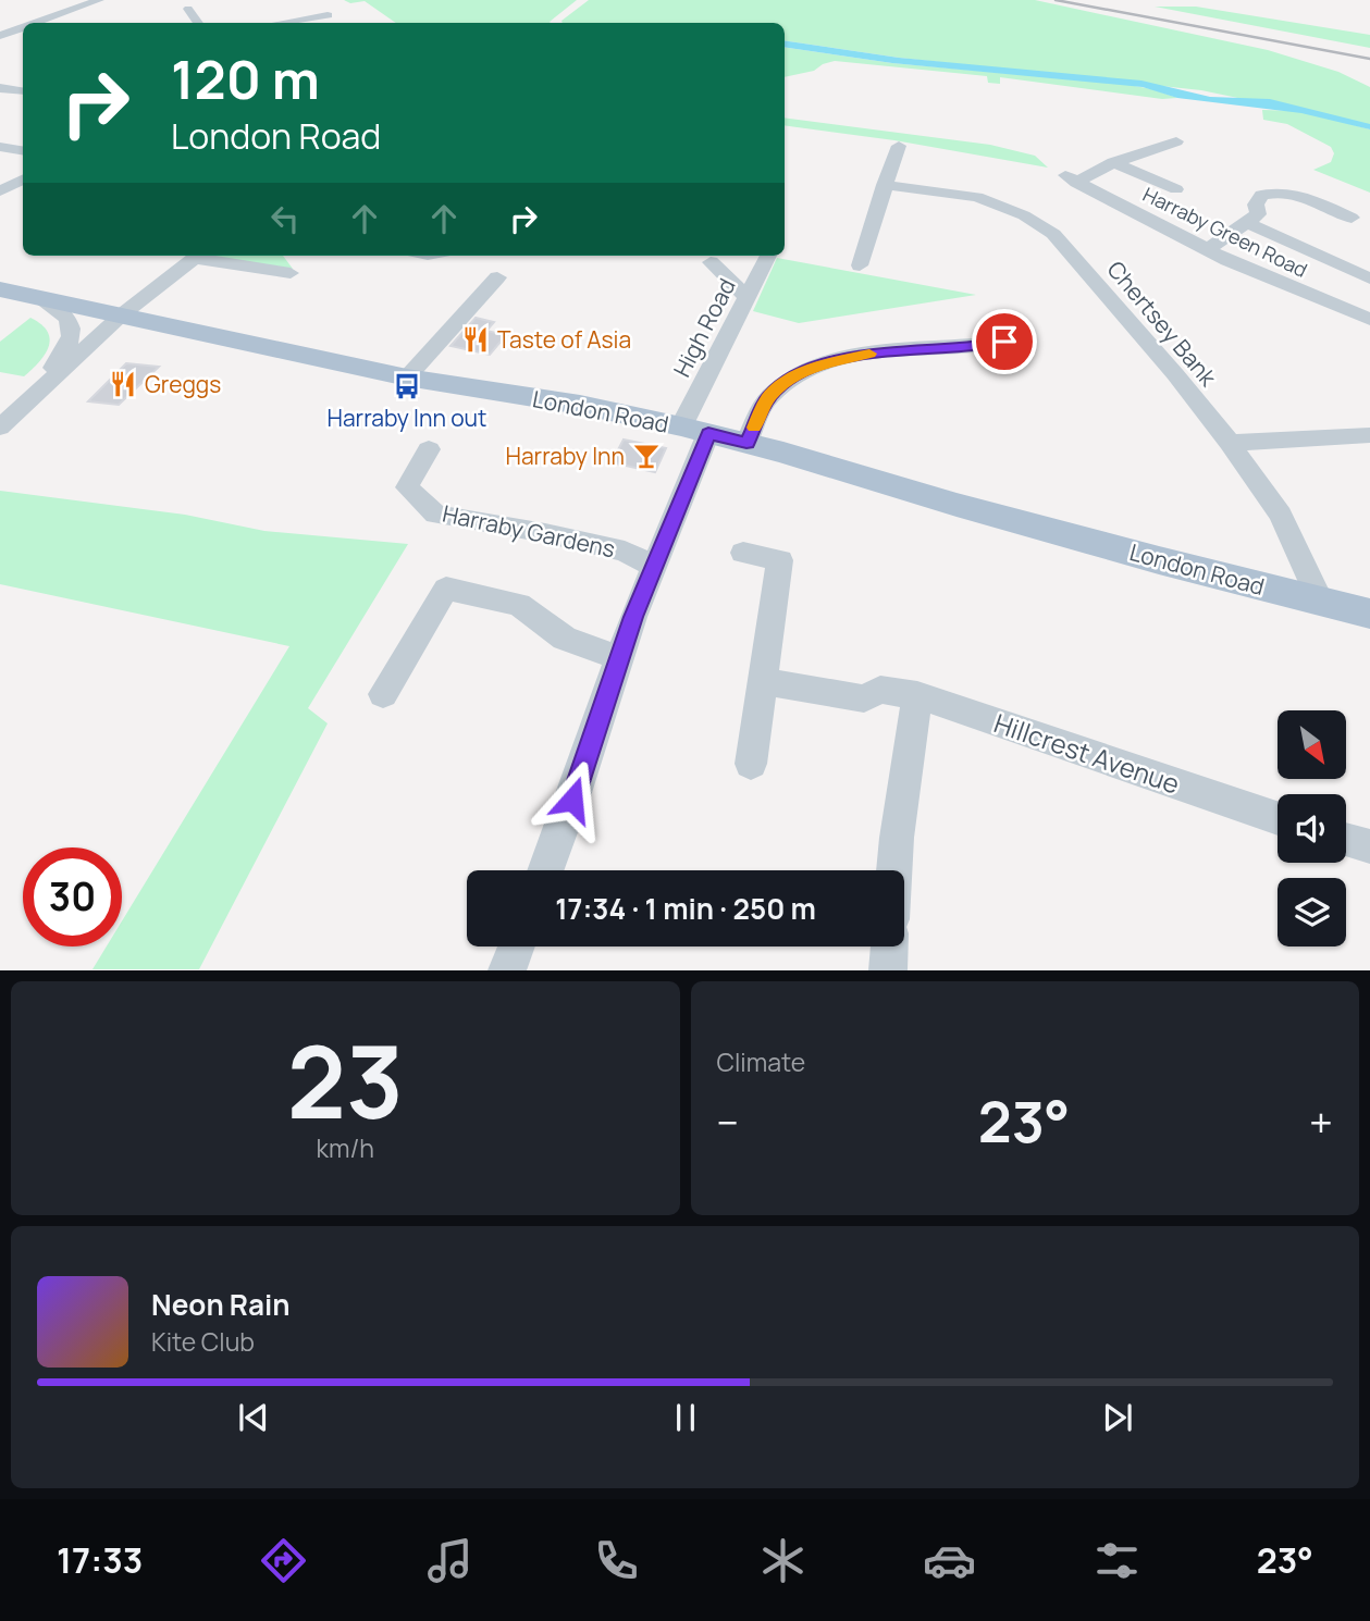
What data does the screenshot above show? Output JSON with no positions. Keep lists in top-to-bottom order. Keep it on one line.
{"streets":{"main road":["London Road"],"street":["Harraby Green Road","Chertsey Bank","High Road","Harraby Gardens","Hillcrest Avenue"]},"crossings":[["Chertsey Bank","London Road"],["High Road","London Road"],["High Road","Harraby Gardens"]],"places":{"restaurant":["Taste of Asia","Greggs"],"bus stop":["Harraby Inn out"],"bar":["Harraby Inn"]},"north":"bottom right","page":{"turn":["120 m","London Road"],"limit":"30","trip":"17:34 · 1 min · 250 m","tile":[["23","km/h"],"Climate"],"heat":["−","23°","+"],"song":["Neon Rain","Kite Club"],"tabs":["17:33","23°"]}}
